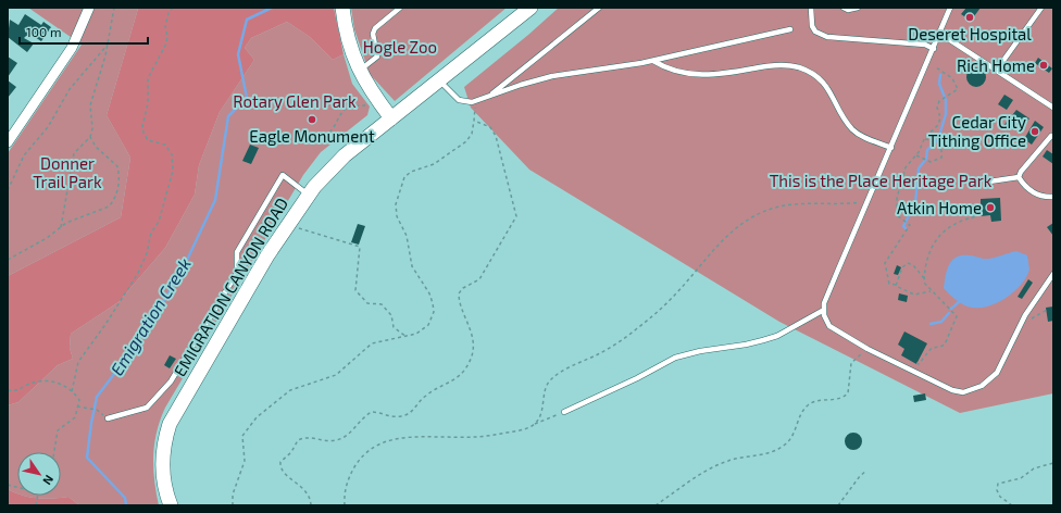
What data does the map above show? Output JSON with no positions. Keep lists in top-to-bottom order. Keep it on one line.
{"streets":{"main road":["EMIGRATION CANYON ROAD"]},"water":["Emigration Creek"],"parks":["Hogle Zoo","Rotary Glen Park","Donner Trail Park","This is the Place Heritage Park"],"places":["Deseret Hospital","Rich Home","Eagle Monument","Cedar City Tithing Office","Atkin Home"],"scale_bar":"100 m","north":"bottom right"}
